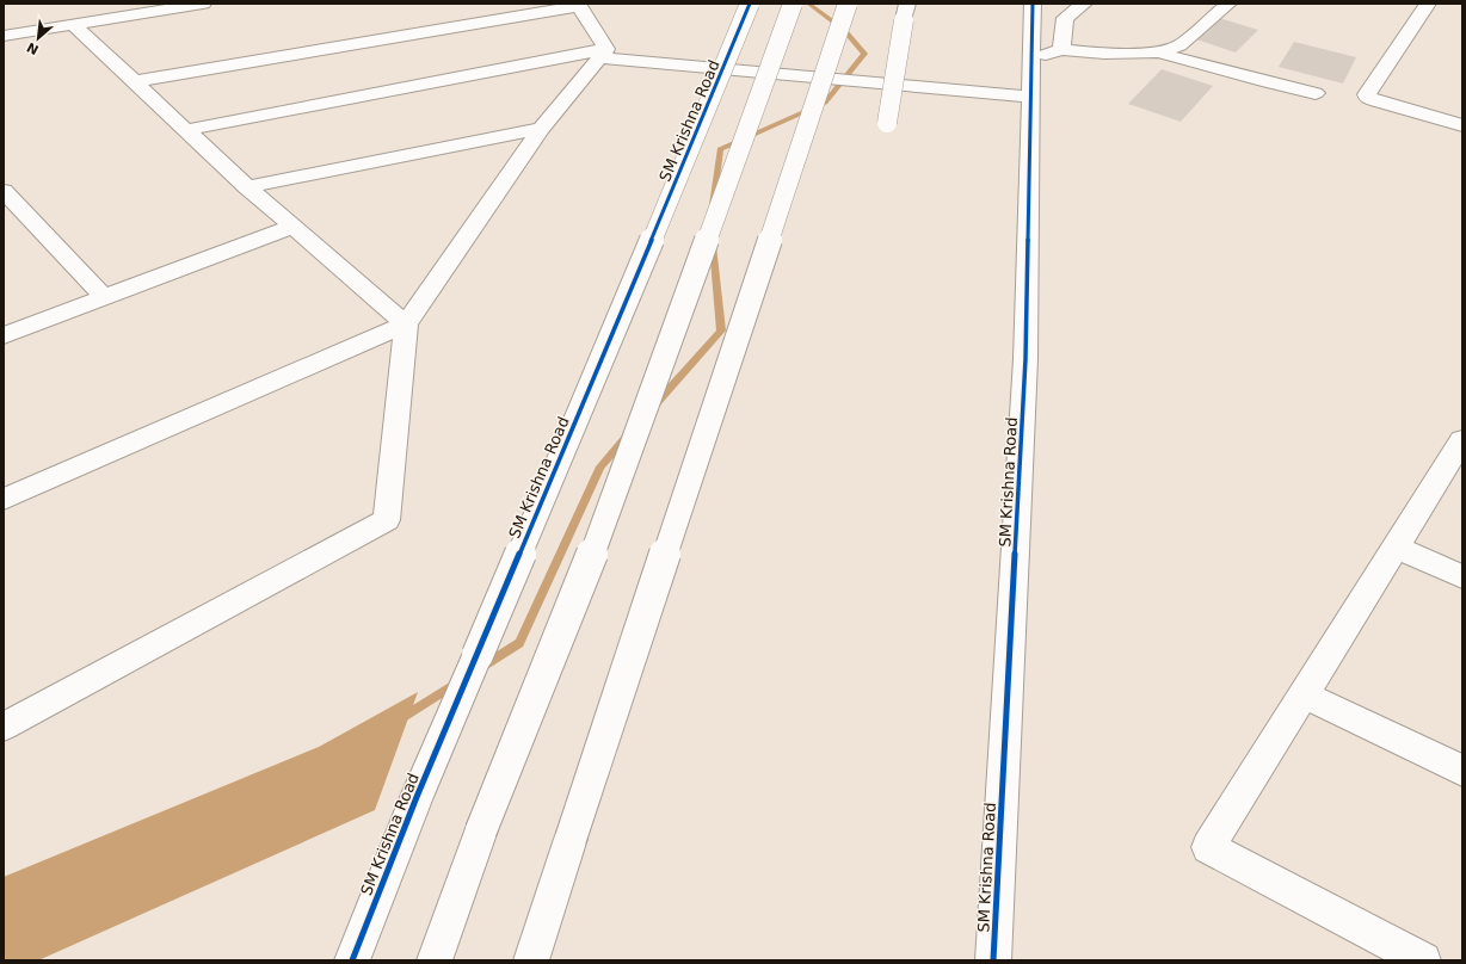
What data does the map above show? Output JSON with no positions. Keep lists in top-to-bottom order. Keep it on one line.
{"streets":{"main road":["SM Krishna Road"]},"north":"bottom left"}
